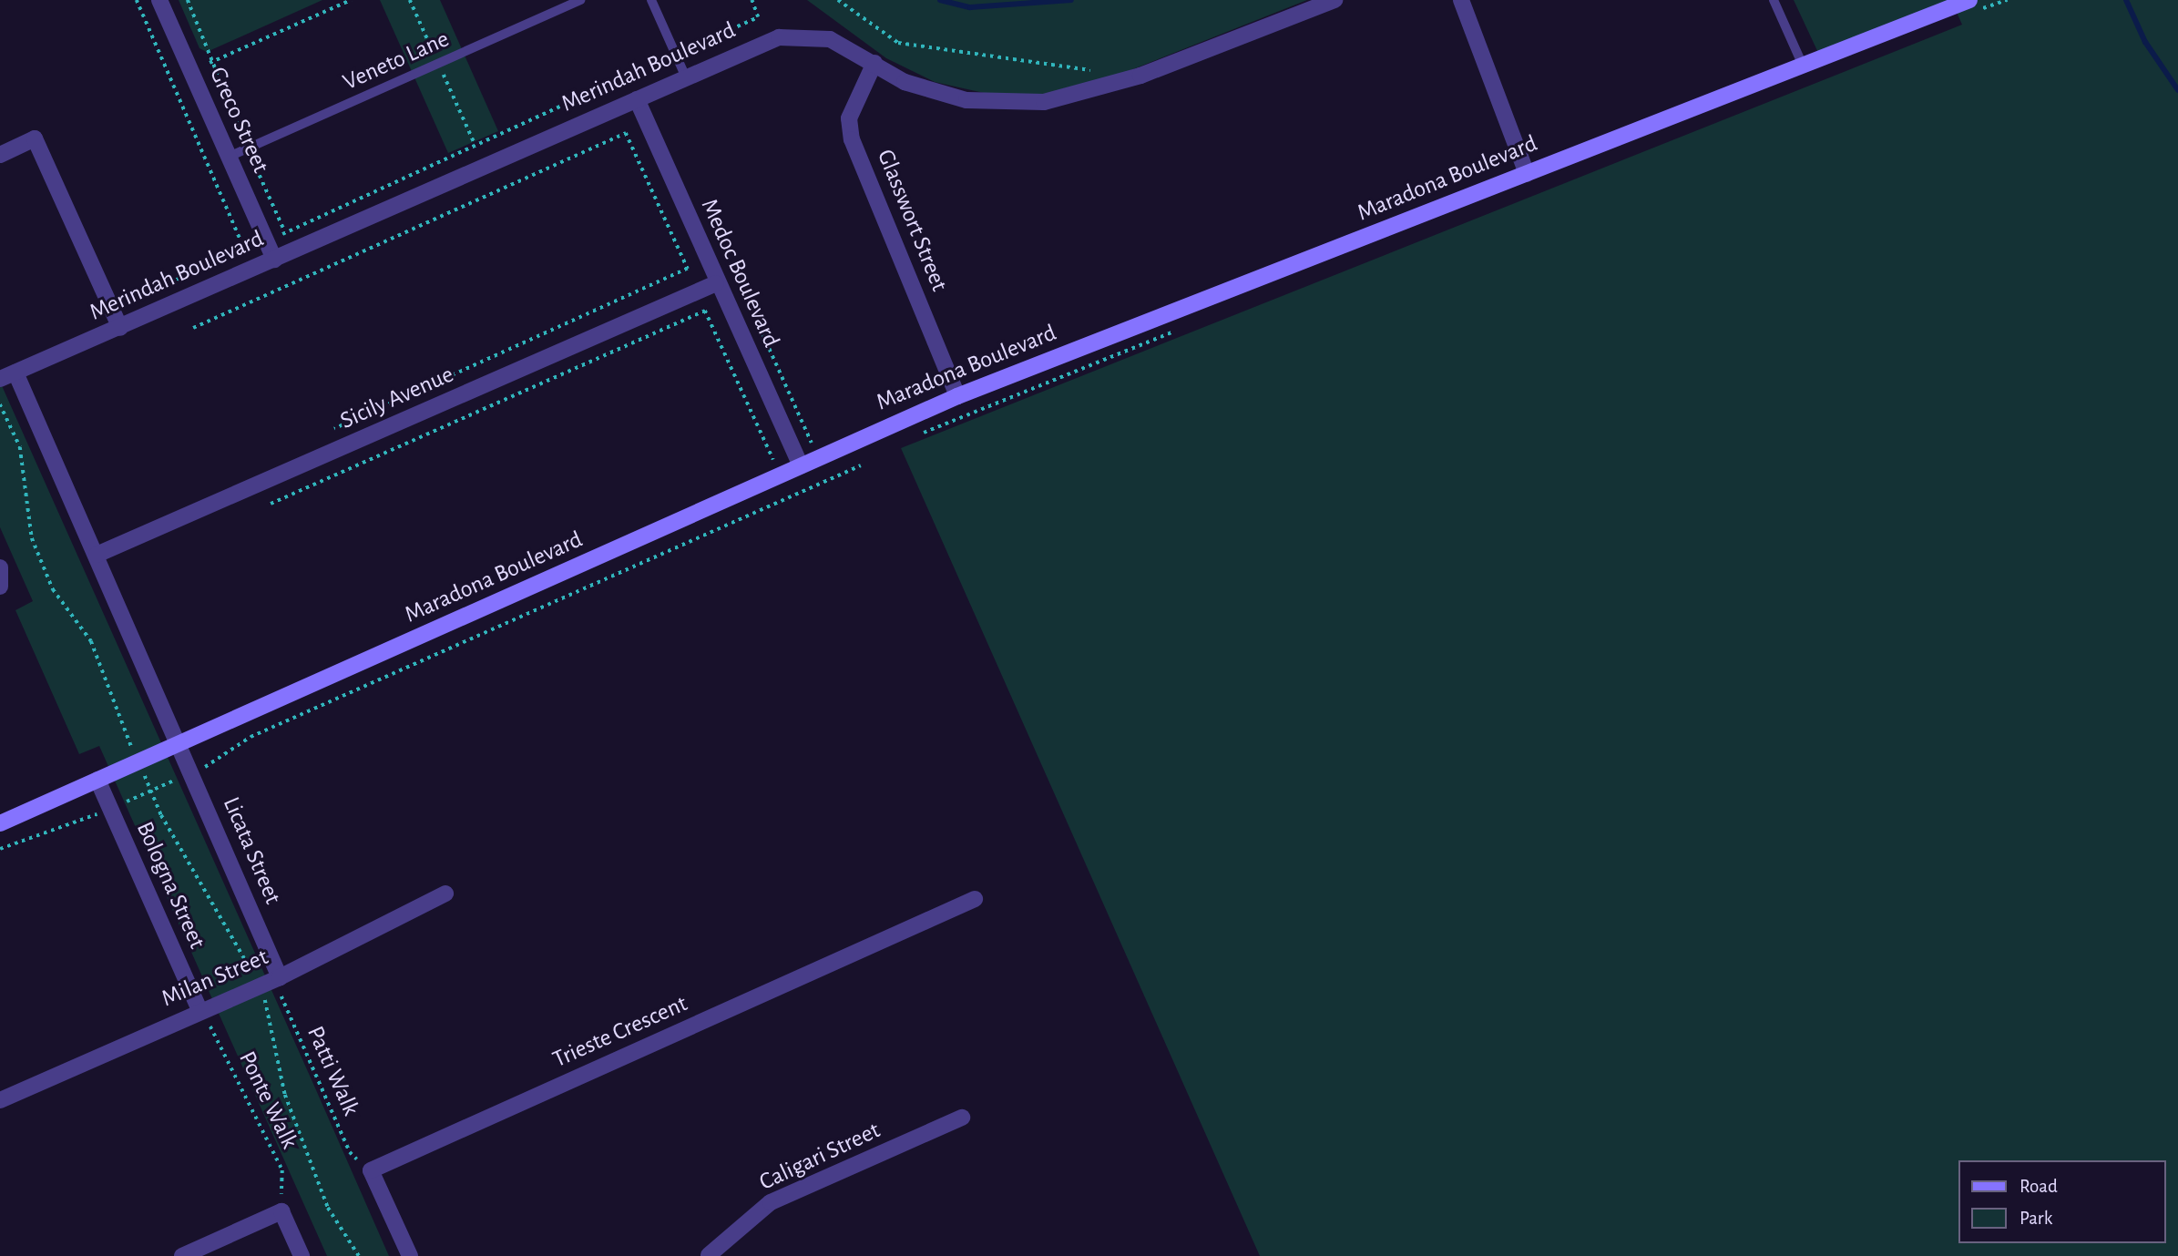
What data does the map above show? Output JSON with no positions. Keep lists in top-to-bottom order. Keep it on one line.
{"streets":{"street":["Merindah Boulevard","Greco Street","Maradona Boulevard","Glasswort Street","Medoc Boulevard","Sicily Avenue","Licata Street","Bologna Street","Milan Street","Trieste Crescent","Caligari Street"],"lane":["Veneto Lane"],"path":["Patti Walk","Ponte Walk"]},"crossings":[["Veneto Lane","Greco Street"],["Merindah Boulevard","Greco Street"],["Merindah Boulevard","Glasswort Street"],["Merindah Boulevard","Medoc Boulevard"],["Merindah Boulevard","Licata Street"],["Maradona Boulevard","Glasswort Street"],["Maradona Boulevard","Medoc Boulevard"],["Maradona Boulevard","Licata Street"],["Maradona Boulevard","Bologna Street"],["Medoc Boulevard","Sicily Avenue"],["Sicily Avenue","Licata Street"],["Licata Street","Milan Street"],["Licata Street","Patti Walk"],["Bologna Street","Milan Street"],["Bologna Street","Ponte Walk"],["Milan Street","Patti Walk"],["Milan Street","Ponte Walk"],["Trieste Crescent","Patti Walk"]],"legend":["Road","Park"]}
